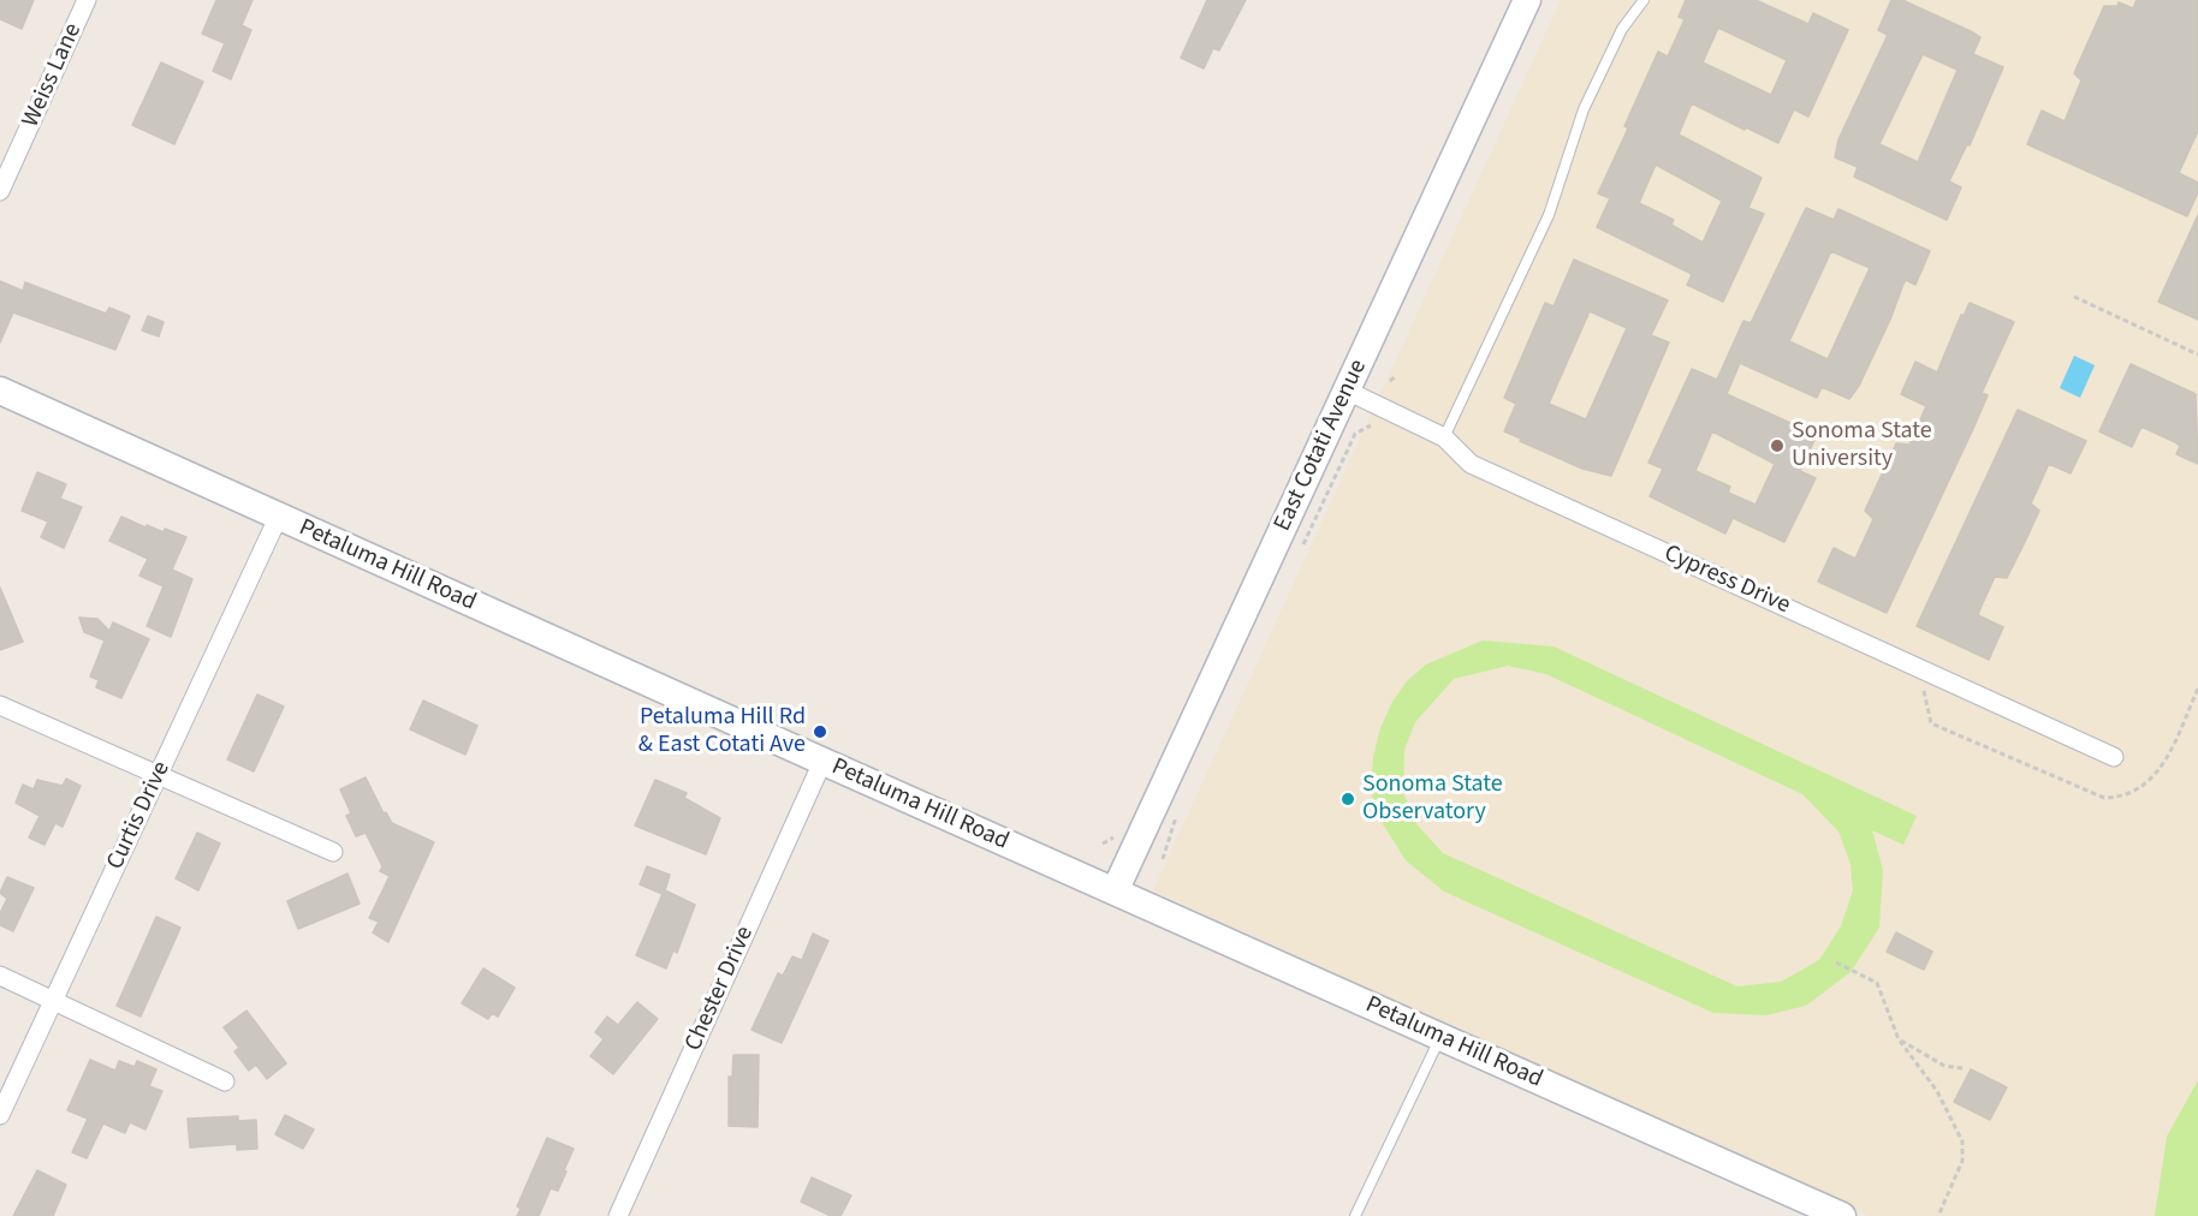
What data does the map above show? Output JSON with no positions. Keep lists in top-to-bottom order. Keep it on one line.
{"streets":{"main road":["East Cotati Avenue","Petaluma Hill Road"],"street":["Weiss Lane","Cypress Drive","Curtis Drive","Chester Drive"]},"crossings":[["East Cotati Avenue","Petaluma Hill Road"],["East Cotati Avenue","Cypress Drive"],["Petaluma Hill Road","Curtis Drive"],["Petaluma Hill Road","Chester Drive"]],"places":["Sonoma State University","Petaluma Hill Rd & East Cotati Ave","Sonoma State Observatory"]}
